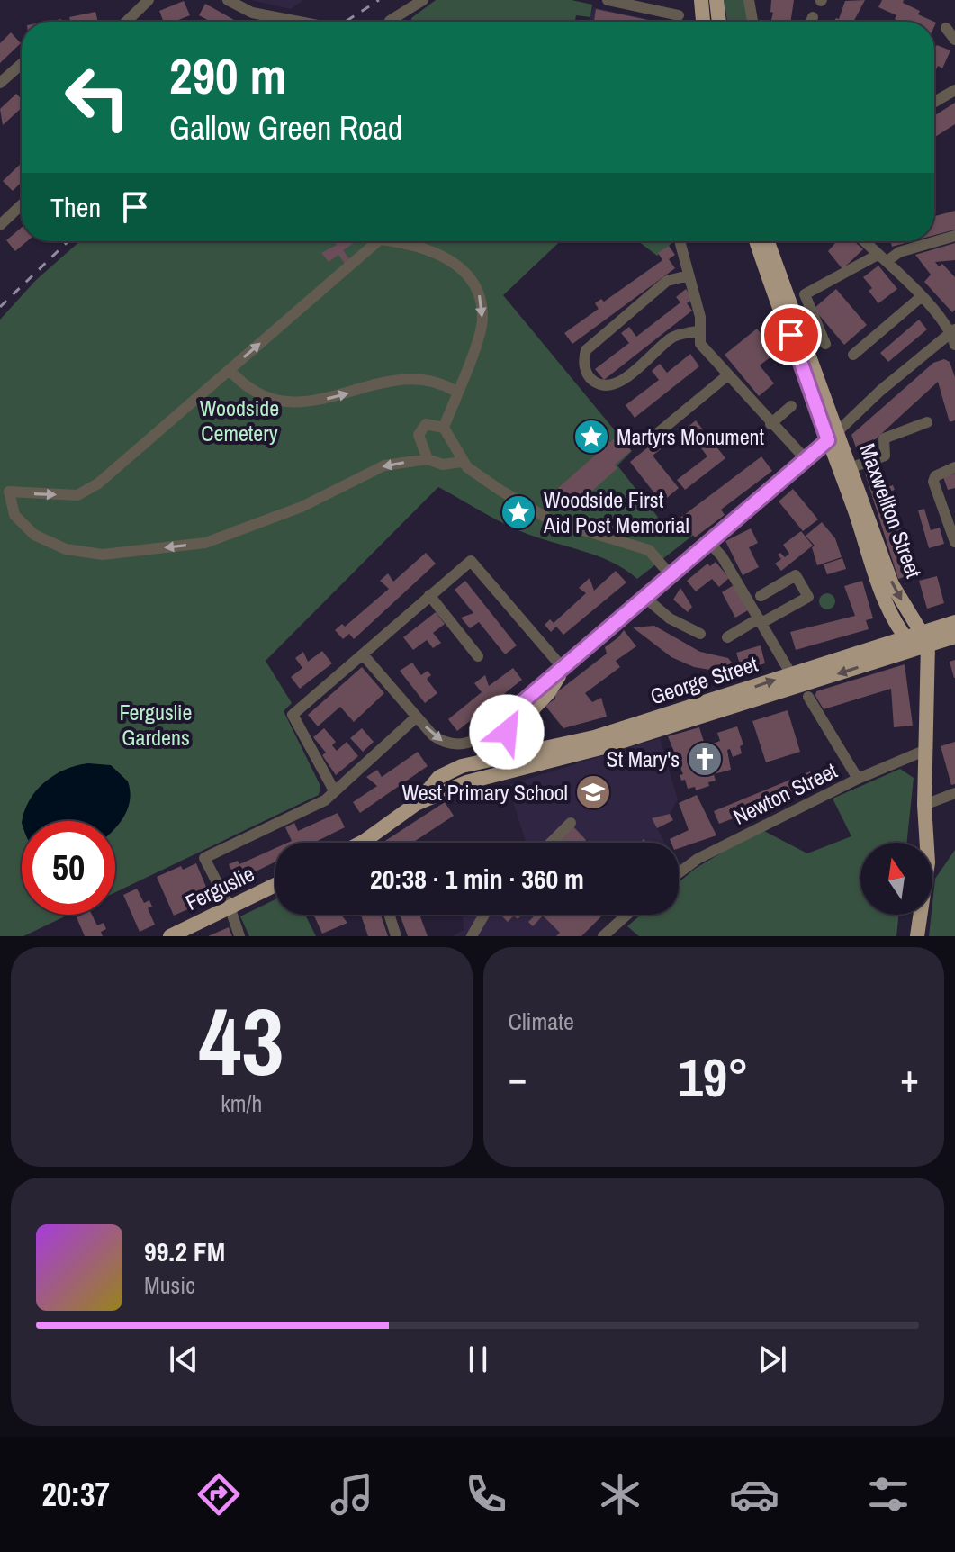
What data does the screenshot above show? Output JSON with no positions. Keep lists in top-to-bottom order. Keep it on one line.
{"streets":{"main road":["Maxwellton Street","George Street","Ferguslie"],"street":["Newton Street"]},"crossings":[["Maxwellton Street","George Street"],["Maxwellton Street","Newton Street"]],"parks":["Woodside Cemetery","Ferguslie Gardens"],"places":{"place":["Martyrs Monument","Woodside First Aid Post Memorial"],"church":["St Mary's"],"school or university":["West Primary School"]},"north":"top","page":{"turn":["290 m","Gallow Green Road"],"then":"Then","limit":"50","trip":"20:38 · 1 min · 360 m","tile":[["43","km/h"],"Climate"],"heat":["−","19°","+"],"song":["99.2 FM","Music"],"tabs":"20:37"}}
